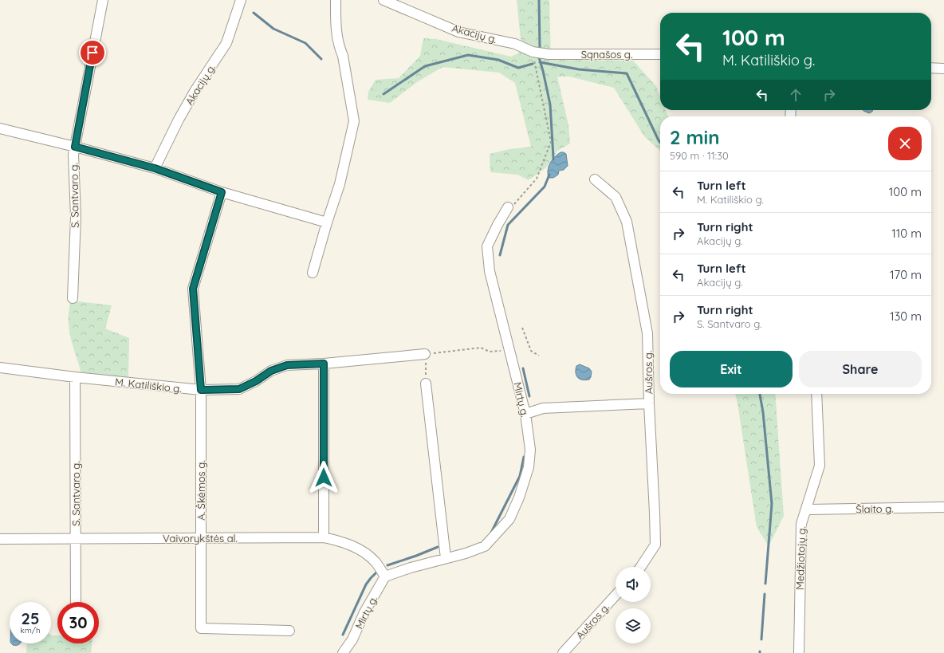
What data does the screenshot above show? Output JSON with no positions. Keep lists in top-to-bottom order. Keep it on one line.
{"streets":{"street":["Akacijų g.","Sąnašos g.","S. Santvaro g.","Aušros g.","M. Katiliškio g.","Mirtų g.","A. Škėmos g.","Šlaito g.","Vaivorykštės al.","Medžiotojų g."]},"crossings":[["Akacijų g.","Sąnašos g."],["S. Santvaro g.","M. Katiliškio g."],["S. Santvaro g.","Vaivorykštės al."],["M. Katiliškio g.","A. Škėmos g."],["Mirtų g.","Vaivorykštės al."],["A. Škėmos g.","Vaivorykštės al."],["Šlaito g.","Medžiotojų g."]],"page":{"turn":["100 m","M. Katiliškio g."],"heading":["2 min","590 m · 11:30"],"list":[{"name":"Turn left","note":"M. Katiliškio g.","value":"100 m"},{"name":"Turn right","note":"Akacijų g.","value":"110 m"},{"name":"Turn left","note":"Akacijų g.","value":"170 m"},{"name":"Turn right","note":"S. Santvaro g.","value":"130 m"}],"buttons":["Exit","Share"],"speed":"25 km/h","limit":"30"}}
